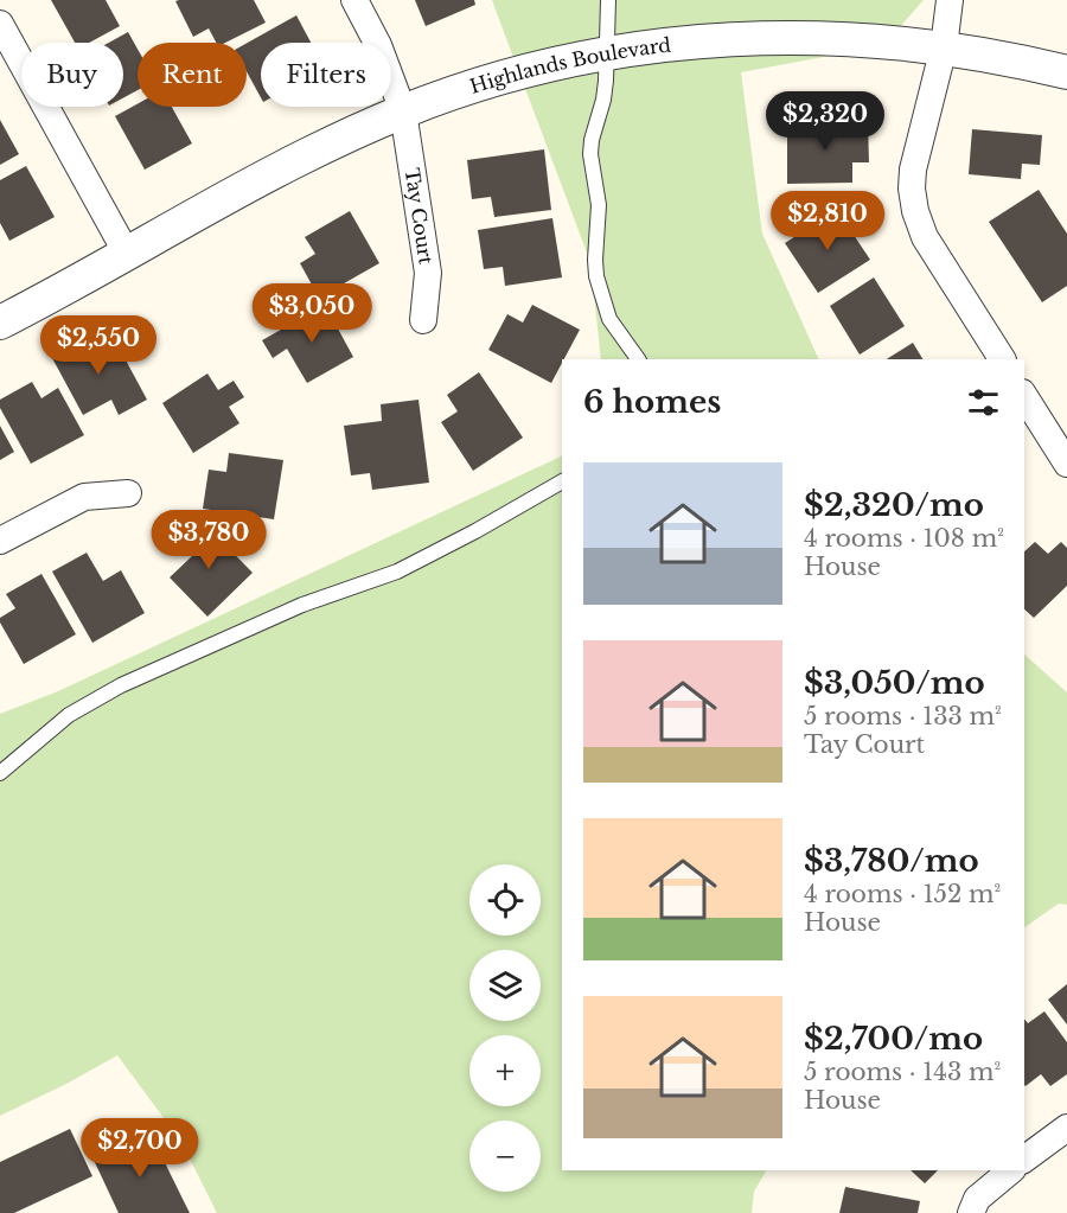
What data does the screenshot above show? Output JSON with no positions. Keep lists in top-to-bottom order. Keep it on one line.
{"streets":{"street":["Highlands Boulevard","Tay Court"]},"crossings":[["Highlands Boulevard","Tay Court"]],"page":{"chip":["Buy","Rent","Filters"],"price":["$2,320","$2,810","$3,050","$2,550","$3,780","$2,700"],"heading":"6 homes","list":[{"name":"$2,320/mo","note":"4 rooms · 108 m² · House"},{"name":"$3,050/mo","note":"5 rooms · 133 m² · Tay Court"},{"name":"$3,780/mo","note":"4 rooms · 152 m² · House"},{"name":"$2,700/mo","note":"5 rooms · 143 m² · House"}],"map_buttons":["+","−"]}}
